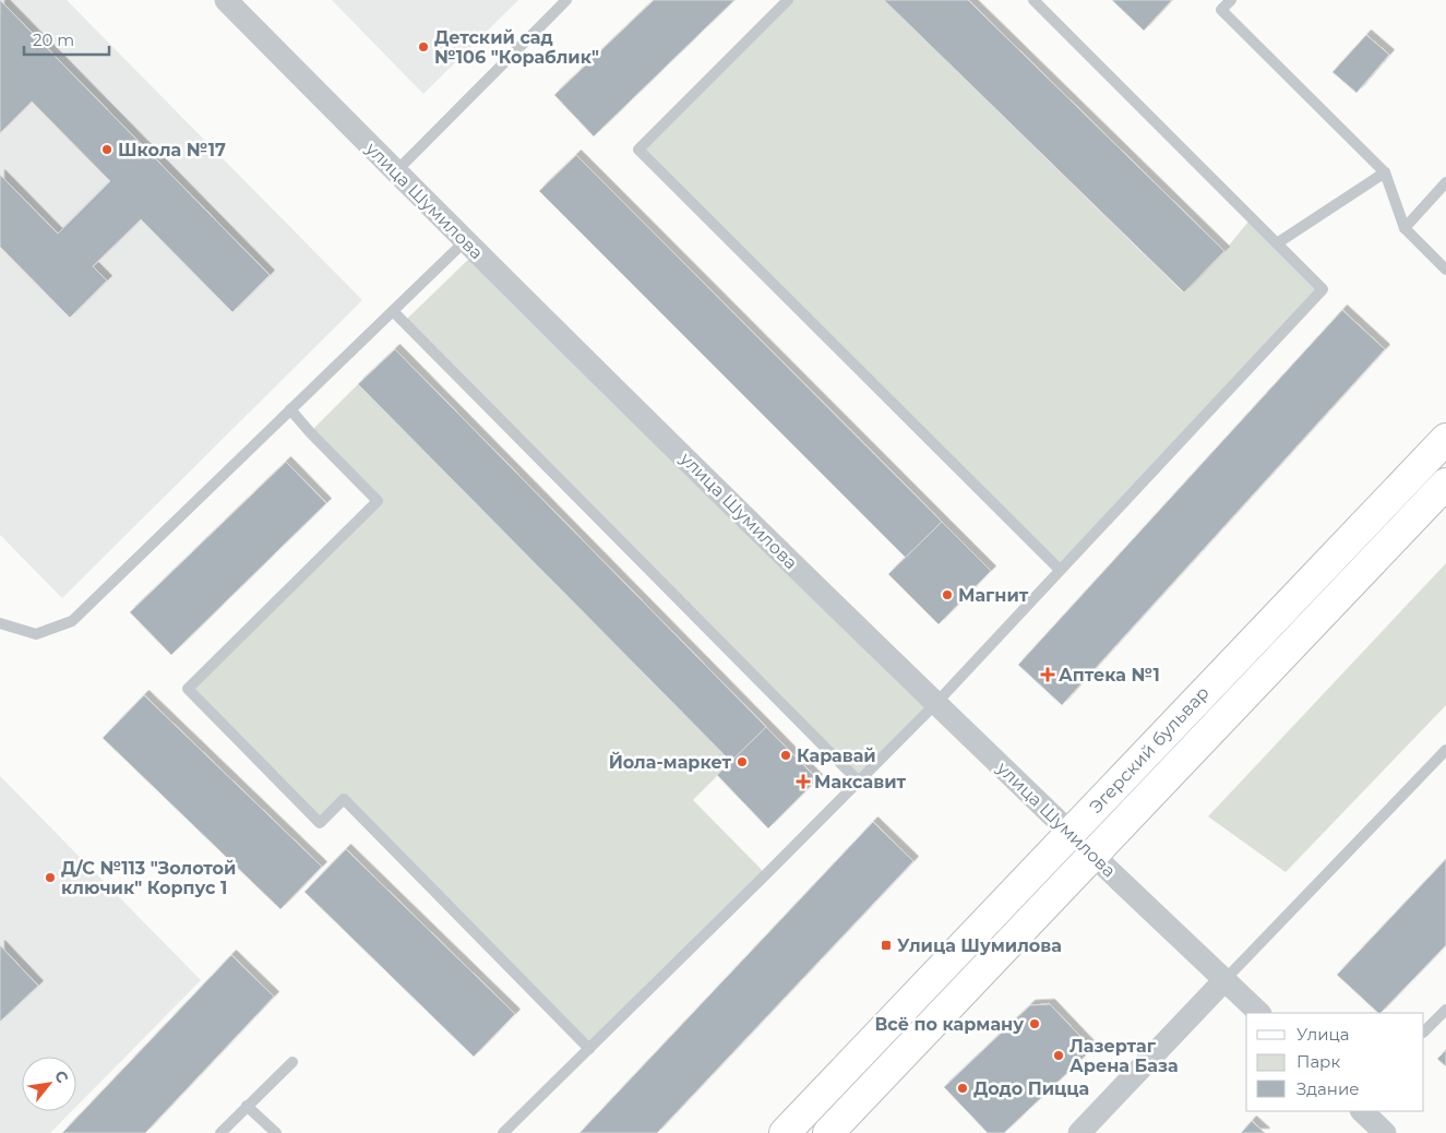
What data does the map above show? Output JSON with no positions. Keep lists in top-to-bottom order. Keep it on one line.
{"streets":{"main road":["улица Шумилова","Эгерский бульвар"]},"crossings":[["улица Шумилова","Эгерский бульвар"]],"places":{"other":["Детский сад №106 \"Кораблик\"","Школа №17","Магнит","Каравай","Йола-маркет","Д/С №113 \"Золотой ключик\" Корпус 1","Всё по карману","Лазертаг Арена База","Додо Пицца"],"health":["Аптека №1","Максавит"],"transit":["Улица Шумилова"]},"legend":["Улица","Парк","Здание"],"scale_bar":"20 m","north":"top right"}
